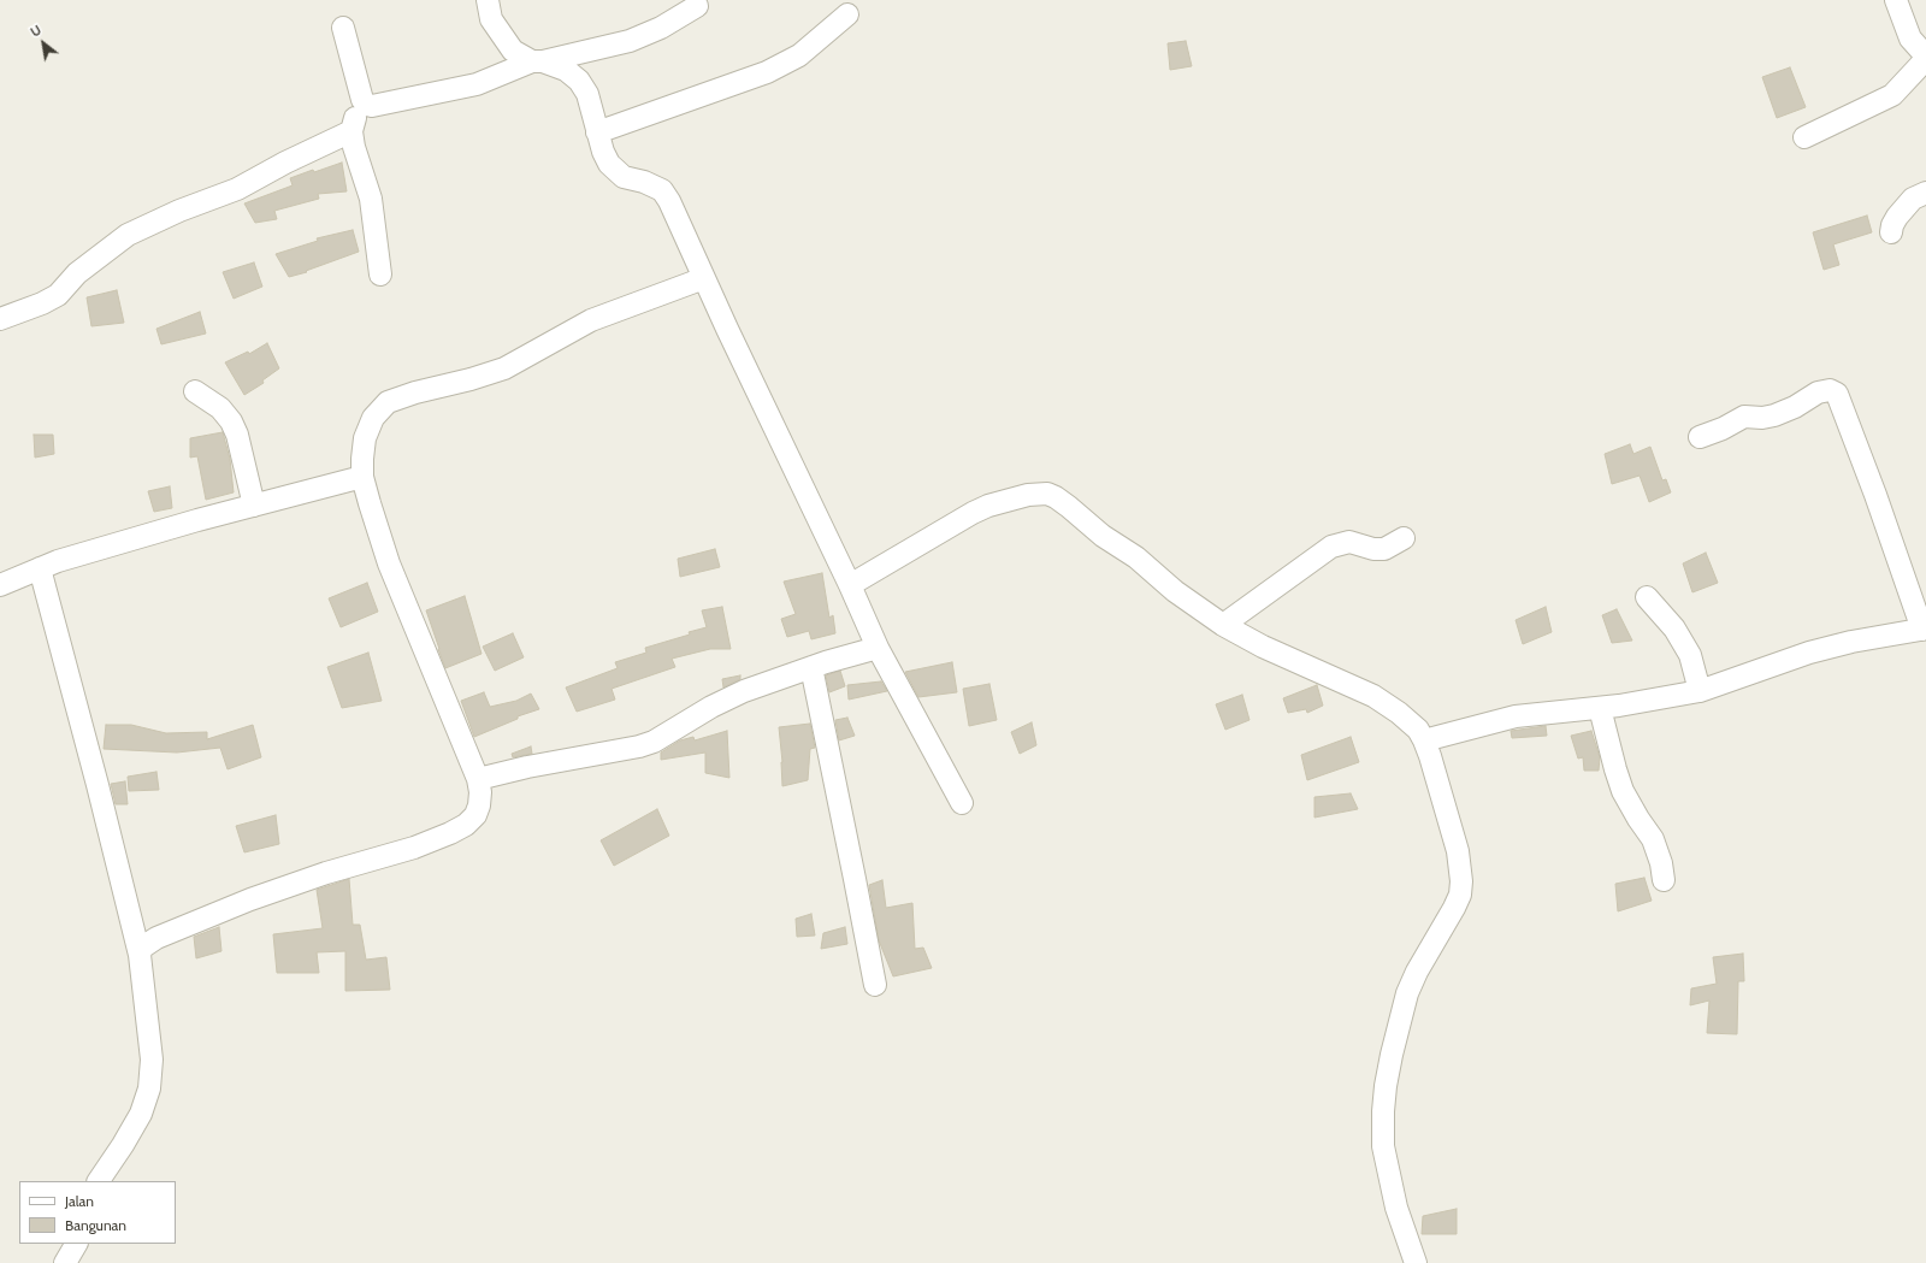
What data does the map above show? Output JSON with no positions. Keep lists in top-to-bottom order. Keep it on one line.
{"legend":["Jalan","Bangunan"],"north":"top left"}
